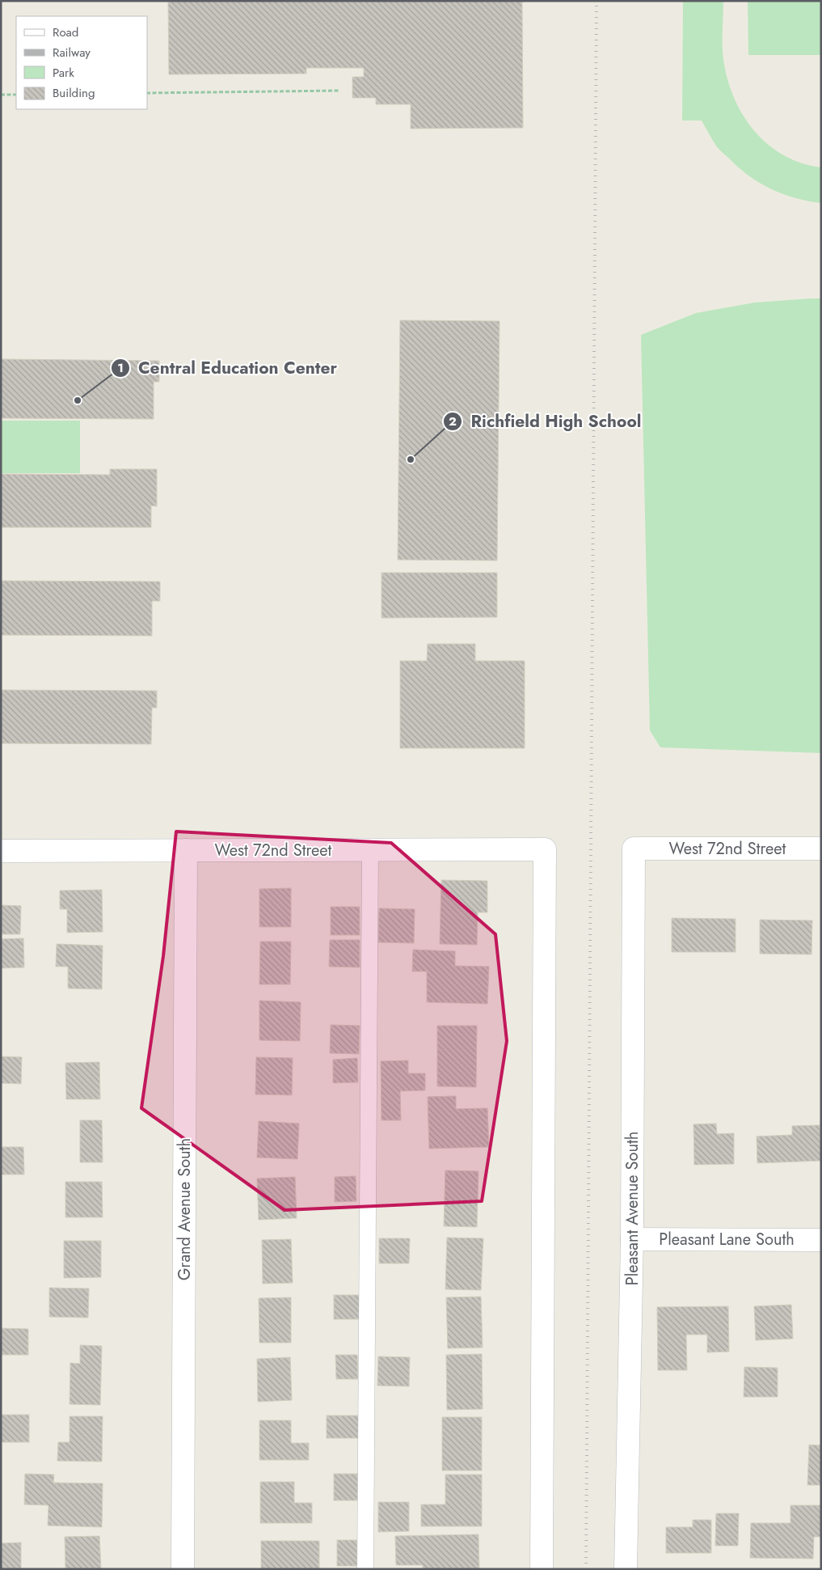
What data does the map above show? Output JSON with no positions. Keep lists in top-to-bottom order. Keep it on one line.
{"streets":{"street":["West 72nd Street","Pleasant Avenue South","Grand Avenue South","Pleasant Lane South"]},"crossings":[["West 72nd Street","Pleasant Avenue South"],["West 72nd Street","Grand Avenue South"],["Pleasant Avenue South","Pleasant Lane South"]],"places":["Central Education Center","Richfield High School"],"legend":["Road","Railway","Park","Building"]}
